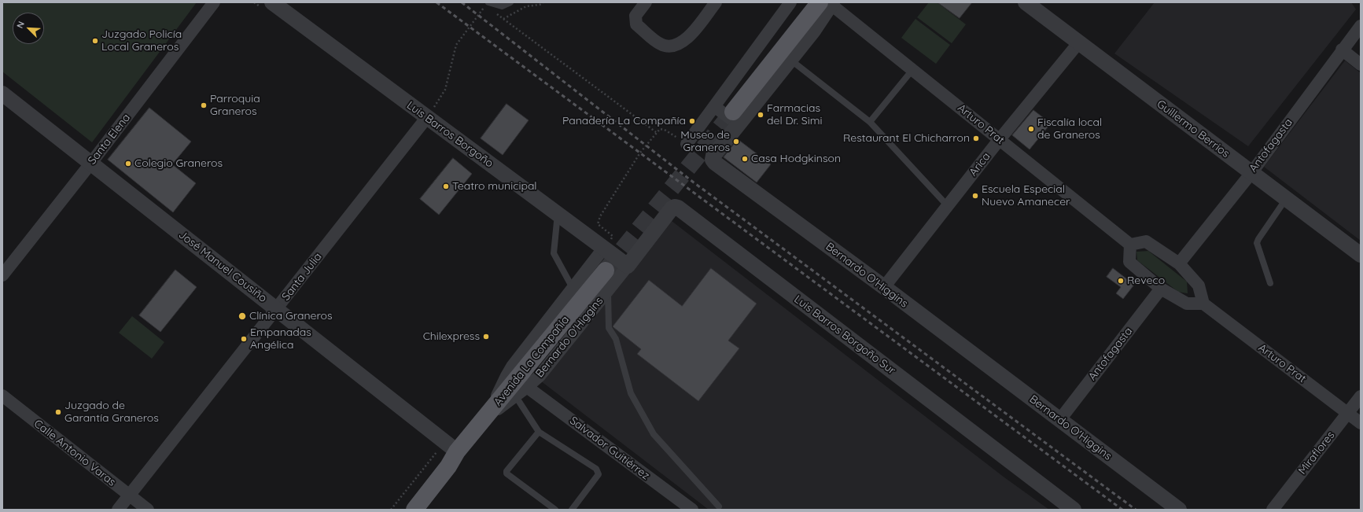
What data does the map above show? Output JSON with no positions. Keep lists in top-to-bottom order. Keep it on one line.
{"streets":{"main road":["Avenida La Compañía"],"street":["Arturo Prat","Guillermo Berrios","Luis Barros Borgoño","Santa Elena","Antofagasta","Arica","José Manuel Cousiño","Bernardo O'Higgins","Santa Julia","Luis Barros Borgoño Sur","Salvador Guitiérrez","Calle Antonio Varas","Miraflores"]},"crossings":[["Arturo Prat","Arica"],["Arturo Prat","Bernardo O'Higgins"],["Arturo Prat","Miraflores"],["Guillermo Berrios","Antofagasta"],["Guillermo Berrios","Arica"],["Luis Barros Borgoño","Bernardo O'Higgins"],["Luis Barros Borgoño","Santa Julia"],["Luis Barros Borgoño","Luis Barros Borgoño Sur"],["Santa Elena","José Manuel Cousiño"],["Antofagasta","Bernardo O'Higgins"],["Arica","Bernardo O'Higgins"],["José Manuel Cousiño","Santa Julia"],["José Manuel Cousiño","Avenida La Compañía"],["Bernardo O'Higgins","Luis Barros Borgoño Sur"],["Bernardo O'Higgins","Avenida La Compañía"],["Bernardo O'Higgins","Salvador Guitiérrez"],["Santa Julia","Calle Antonio Varas"]],"places":["Juzgado Policía Local Graneros","Parroquia Graneros","Farmacias del Dr. Simi","Panadería La Compañía","Fiscalía local de Graneros","Restaurant El Chicharron","Museo de Graneros","Casa Hodgkinson","Colegio Graneros","Teatro municipal","Escuela Especial Nuevo Amanecer","Reveco","Clínica Graneros","Chilexpress","Empanadas Angélica","Juzgado de Garantía Graneros"],"north":"top left"}
